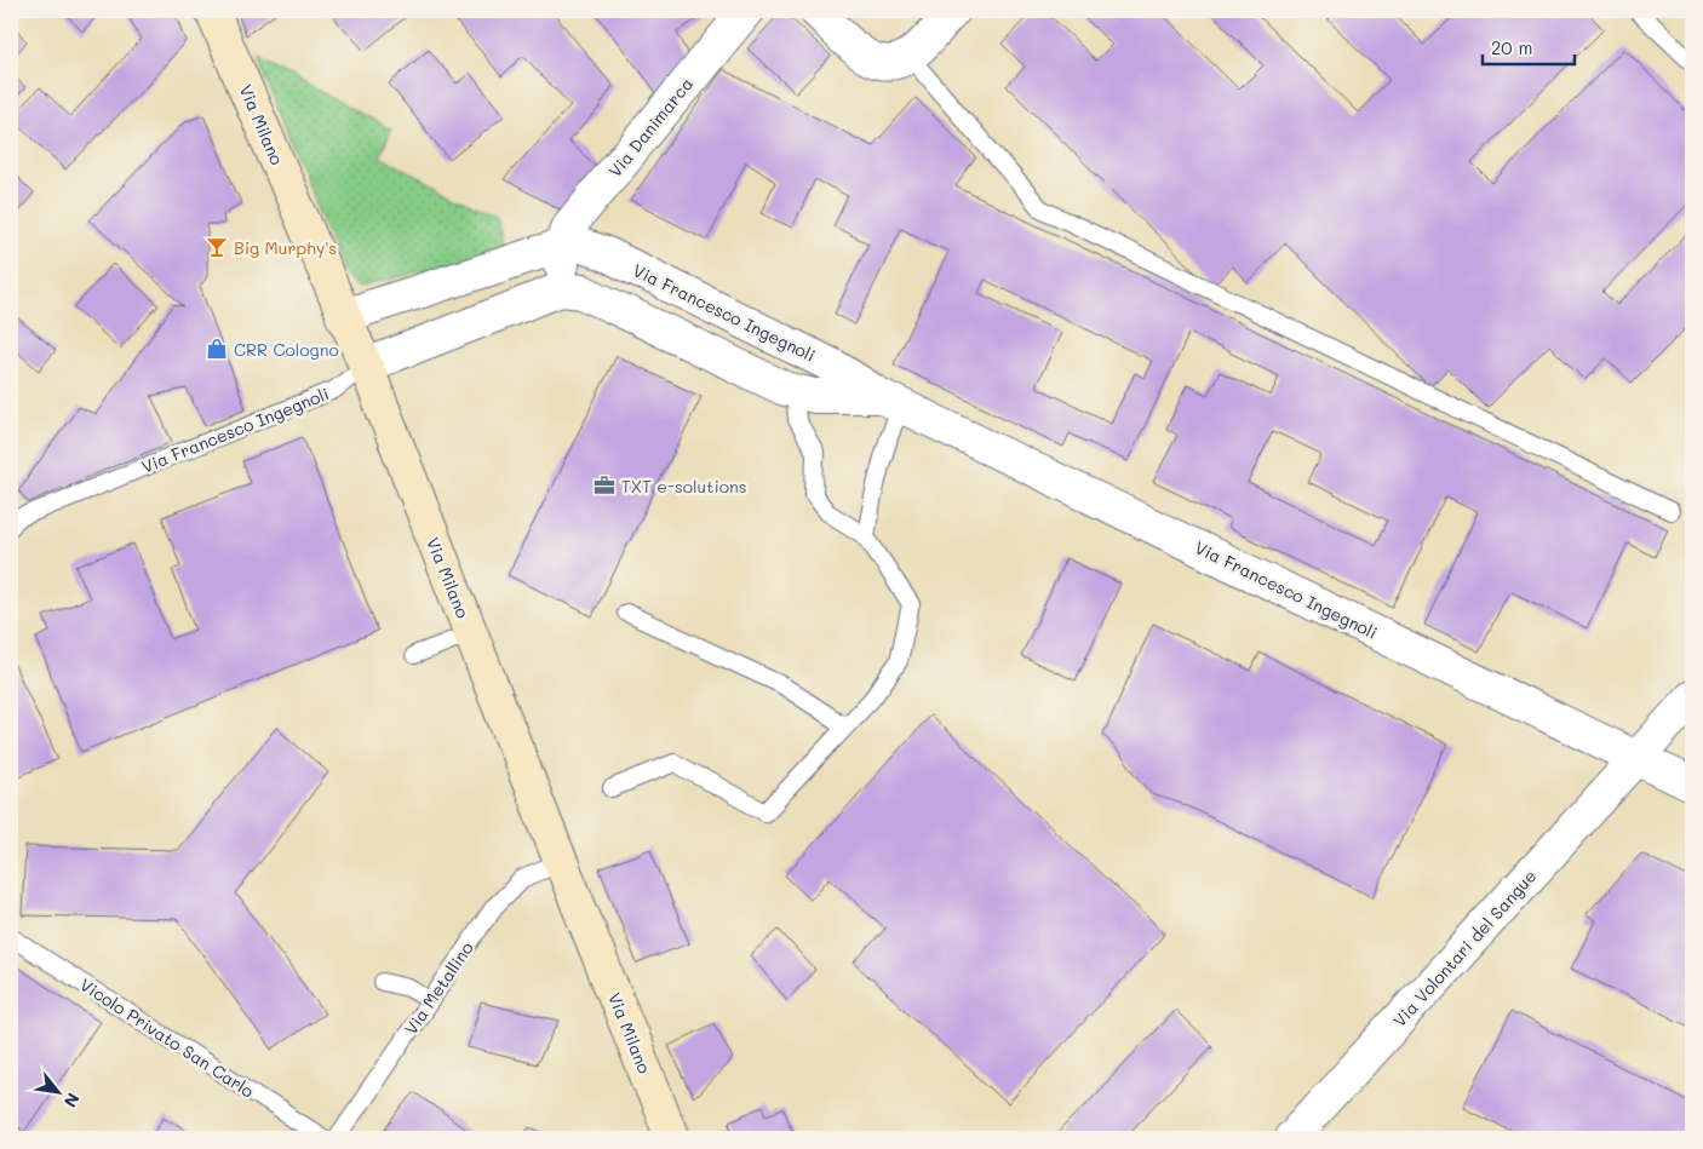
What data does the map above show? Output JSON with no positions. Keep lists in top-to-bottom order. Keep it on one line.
{"streets":{"main road":["Via Milano"],"street":["Via Danimarca","Via Francesco Ingegnoli","Via Volontari del Sangue"],"lane":["Via Metallino","Vicolo Privato San Carlo"]},"crossings":[["Via Milano","Via Francesco Ingegnoli"],["Via Milano","Via Metallino"],["Via Danimarca","Via Francesco Ingegnoli"],["Via Francesco Ingegnoli","Via Volontari del Sangue"]],"places":{"bar":["Big Murphy's"],"shop":["CRR Cologno"],"office":["TXT e-solutions"]},"scale_bar":"20 m","north":"bottom right"}
